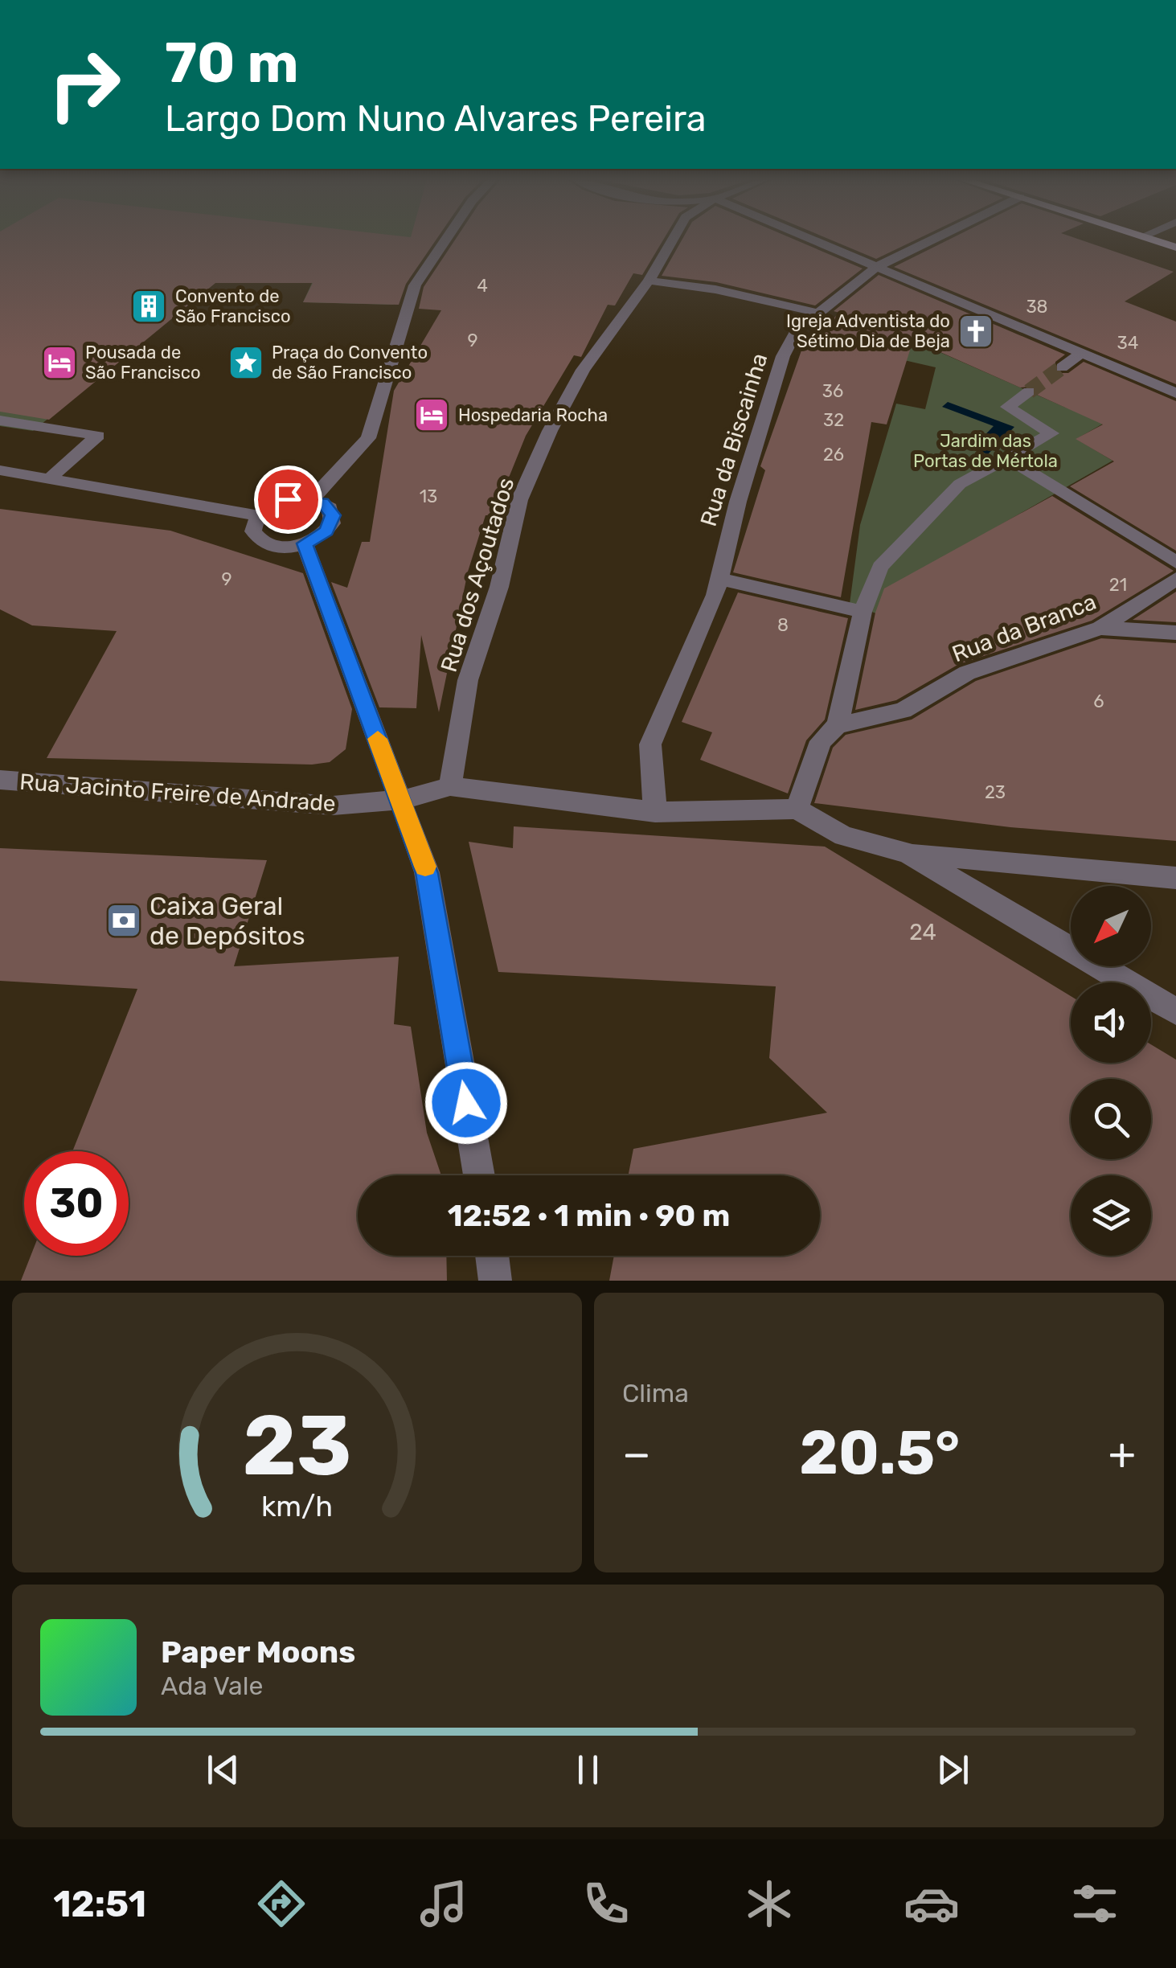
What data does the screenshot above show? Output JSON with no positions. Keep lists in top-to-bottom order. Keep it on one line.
{"streets":{"street":["Rua da Biscainha","Rua dos Açoutados","Rua da Branca","Rua Jacinto Freire de Andrade"]},"crossings":[["Rua dos Açoutados","Rua Jacinto Freire de Andrade"]],"parks":["Jardim das Portas de Mértola"],"places":{"building":["Convento de São Francisco"],"church":["Igreja Adventista do Sétimo Dia de Beja"],"hotel":["Pousada de São Francisco","Hospedaria Rocha"],"place":["Praça do Convento de São Francisco"],"bank":["Caixa Geral de Depósitos"]},"house_numbers":["4","38","9","34","36","32","26","13","9","21","8","6","23","24"],"north":"bottom left","page":{"turn":["70 m","Largo Dom Nuno Alvares Pereira"],"limit":"30","trip":"12:52 · 1 min · 90 m","tile":"Clima","heat":["−","20.5°","+"],"song":["Paper Moons","Ada Vale"],"tabs":"12:51","gauge":["23","km/h"]}}
